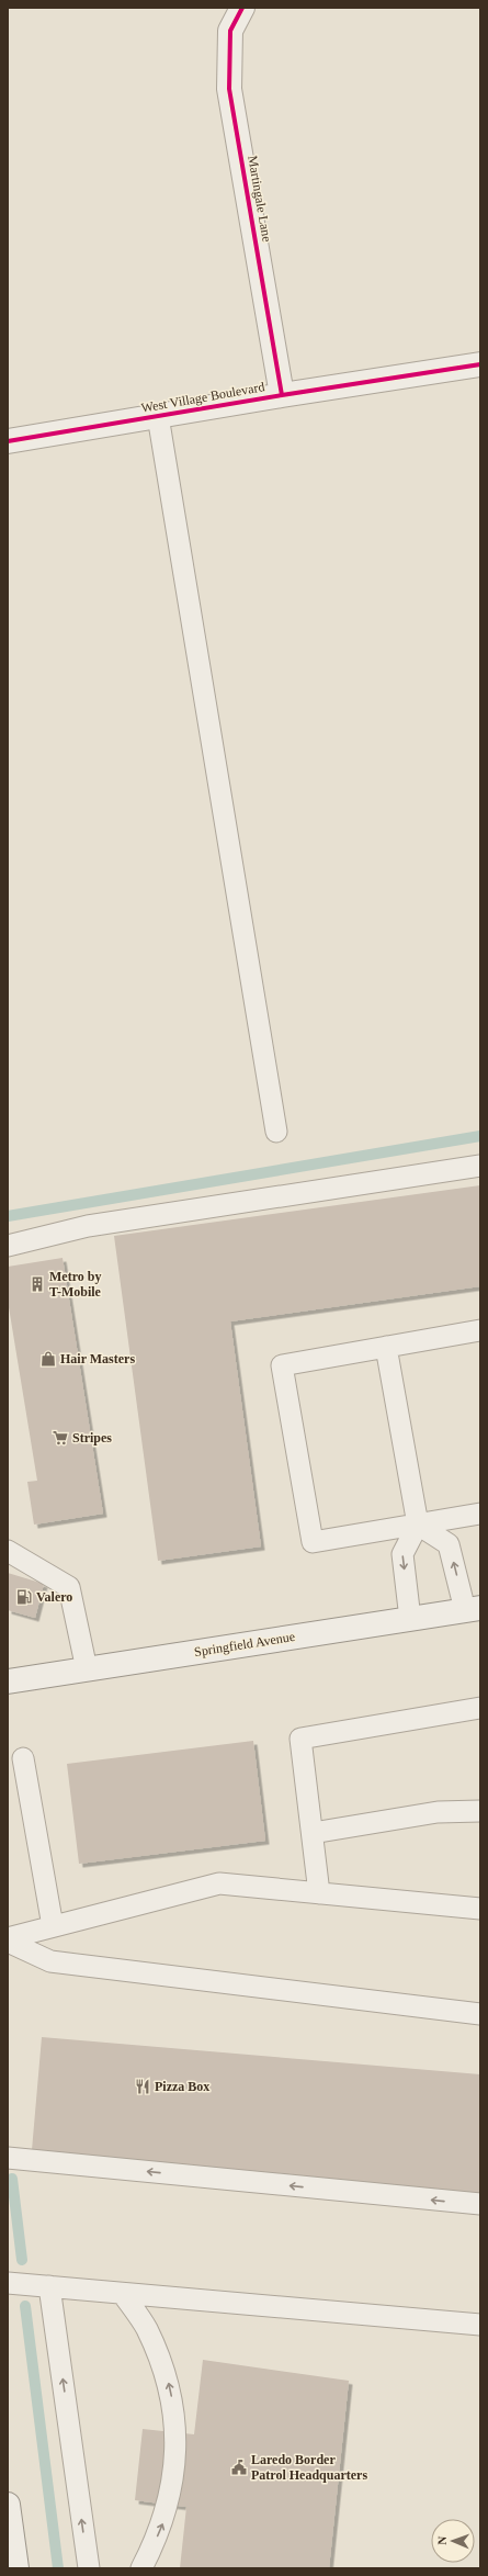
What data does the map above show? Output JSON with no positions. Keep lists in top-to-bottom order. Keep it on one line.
{"streets":{"street":["Martingale Lane","West Village Boulevard","Springfield Avenue"]},"crossings":[["Martingale Lane","West Village Boulevard"]],"places":{"building":["Metro by T-Mobile"],"shop":["Hair Masters"],"supermarket":["Stripes"],"fuel station":["Valero"],"restaurant":["Pizza Box"],"public building":["Laredo Border Patrol Headquarters"]},"north":"left"}
